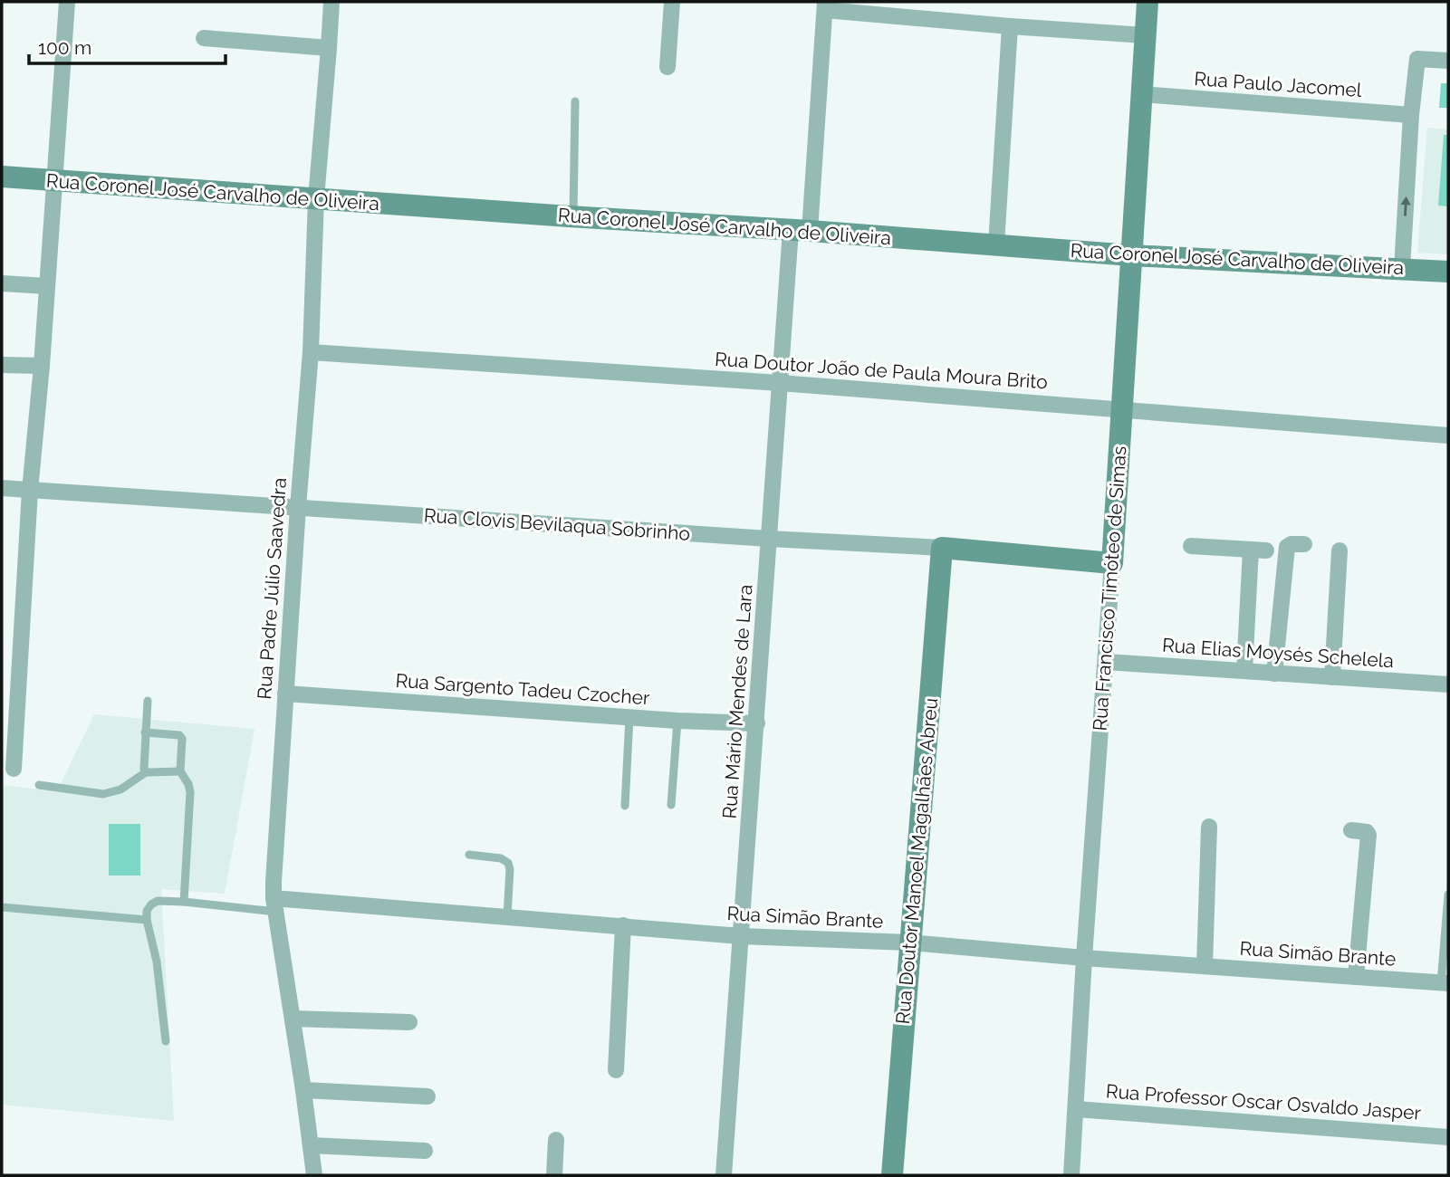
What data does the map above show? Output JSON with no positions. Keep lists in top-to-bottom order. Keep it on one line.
{"streets":{"street":["Rua Paulo Jacomel","Rua Coronel José Carvalho de Oliveira","Rua Doutor João de Paula Moura Brito","Rua Clovis Bevilaqua Sobrinho","Rua Padre Júlio Saavedra","Rua Francisco Timóteo de Simas","Rua Elias Moysés Schelela","Rua Sargento Tadeu Czocher","Rua Mário Mendes de Lara","Rua Doutor Manoel Magalhães Abreu","Rua Simão Brante","Rua Professor Oscar Osvaldo Jasper"]},"crossings":[["Rua Paulo Jacomel","Rua Francisco Timóteo de Simas"],["Rua Coronel José Carvalho de Oliveira","Rua Padre Júlio Saavedra"],["Rua Coronel José Carvalho de Oliveira","Rua Francisco Timóteo de Simas"],["Rua Coronel José Carvalho de Oliveira","Rua Mário Mendes de Lara"],["Rua Doutor João de Paula Moura Brito","Rua Padre Júlio Saavedra"],["Rua Doutor João de Paula Moura Brito","Rua Francisco Timóteo de Simas"],["Rua Doutor João de Paula Moura Brito","Rua Mário Mendes de Lara"],["Rua Clovis Bevilaqua Sobrinho","Rua Padre Júlio Saavedra"],["Rua Clovis Bevilaqua Sobrinho","Rua Francisco Timóteo de Simas"],["Rua Clovis Bevilaqua Sobrinho","Rua Mário Mendes de Lara"],["Rua Clovis Bevilaqua Sobrinho","Rua Doutor Manoel Magalhães Abreu"],["Rua Padre Júlio Saavedra","Rua Sargento Tadeu Czocher"],["Rua Padre Júlio Saavedra","Rua Simão Brante"],["Rua Francisco Timóteo de Simas","Rua Elias Moysés Schelela"],["Rua Francisco Timóteo de Simas","Rua Simão Brante"],["Rua Francisco Timóteo de Simas","Rua Professor Oscar Osvaldo Jasper"],["Rua Sargento Tadeu Czocher","Rua Mário Mendes de Lara"],["Rua Mário Mendes de Lara","Rua Simão Brante"],["Rua Doutor Manoel Magalhães Abreu","Rua Simão Brante"]],"scale_bar":"100 m"}
